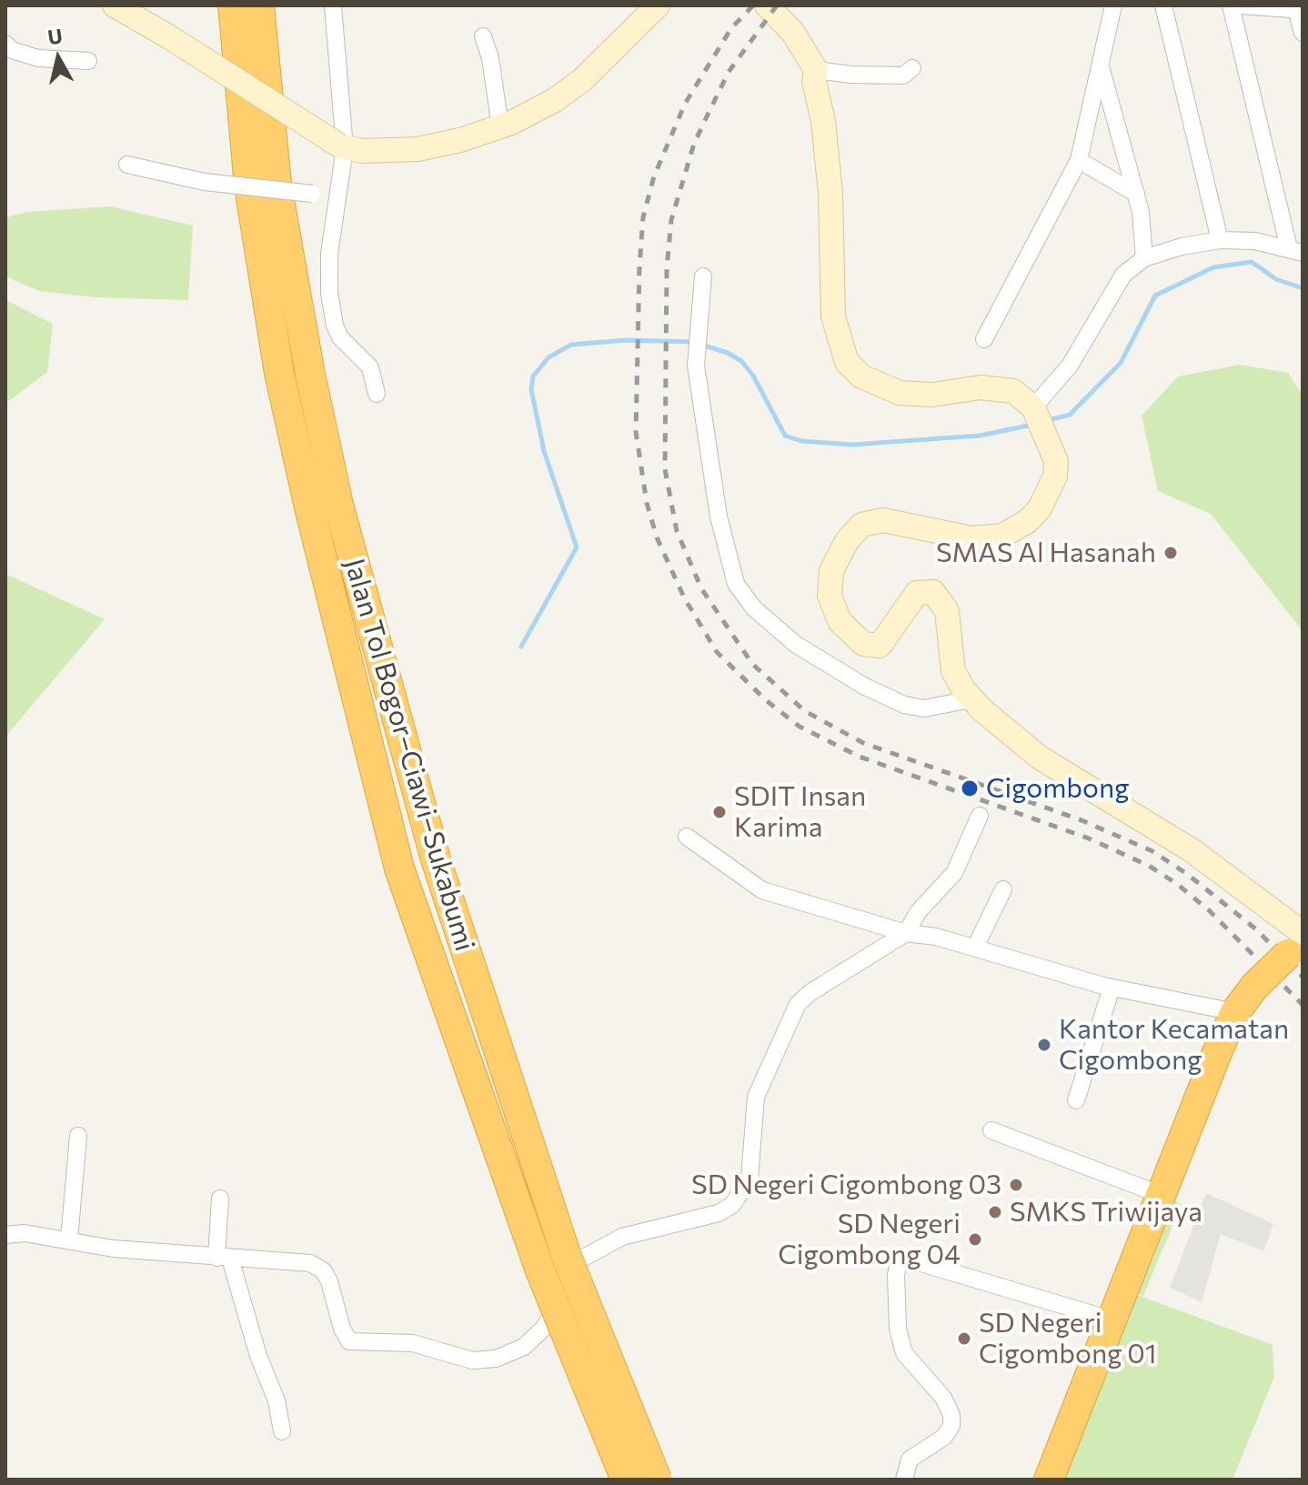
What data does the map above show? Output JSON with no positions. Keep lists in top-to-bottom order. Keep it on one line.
{"streets":{"highway":["Jalan Tol Bogor–Ciawi–Sukabumi"]},"places":["SMAS Al Hasanah","Cigombong","SDIT Insan Karima","Kantor Kecamatan Cigombong","SD Negeri Cigombong 03","SMKS Triwijaya","SD Negeri Cigombong 04","SD Negeri Cigombong 01"],"north":"top"}
